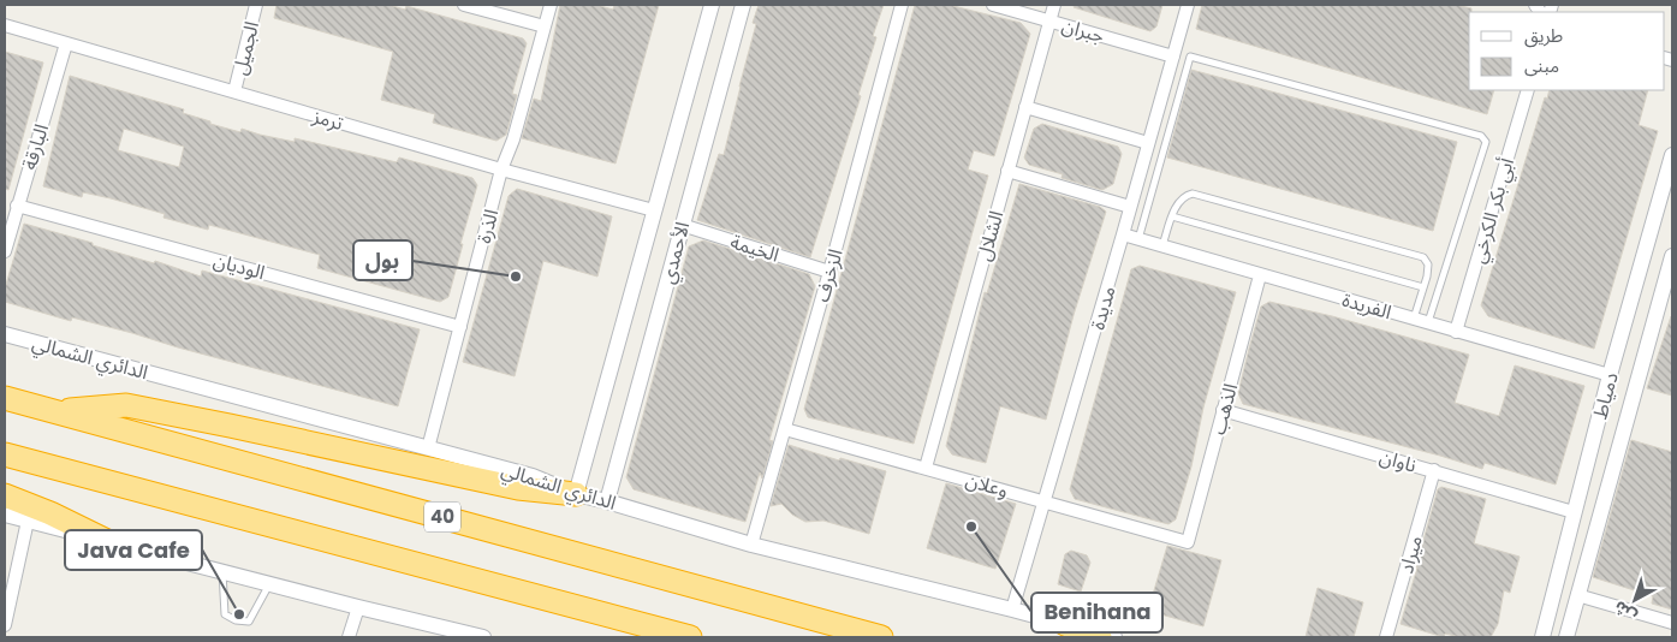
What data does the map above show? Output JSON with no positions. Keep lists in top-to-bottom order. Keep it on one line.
{"streets":{"highway":["40"],"street":["جبران","الجميل","ترمز","البارقة","أبي بكر الكرخي","الذرة","الشلال","الخيمة","الأحمدي","الوديان","الزخرف","الفريدة","مديدة","الدائري الشمالي","دمياط","الذهب","ناوان","وعلان","ميراد"]},"crossings":[["جبران","الشلال"],["جبران","مديدة"],["الجميل","ترمز"],["ترمز","البارقة"],["ترمز","الذرة"],["ترمز","الأحمدي"],["البارقة","الوديان"],["أبي بكر الكرخي","الفريدة"],["الذرة","الوديان"],["الذرة","الدائري الشمالي"],["الشلال","وعلان"],["الخيمة","الأحمدي"],["الخيمة","الزخرف"],["الأحمدي","الدائري الشمالي"],["الزخرف","الدائري الشمالي"],["الزخرف","وعلان"],["الفريدة","مديدة"],["الفريدة","دمياط"],["الفريدة","الذهب"],["مديدة","الدائري الشمالي"],["مديدة","وعلان"],["دمياط","ناوان"],["الذهب","ناوان"],["الذهب","وعلان"],["ناوان","ميراد"]],"places":["بول","Benihana","Java Cafe"],"legend":["طريق","مبنى"],"north":"bottom left"}
